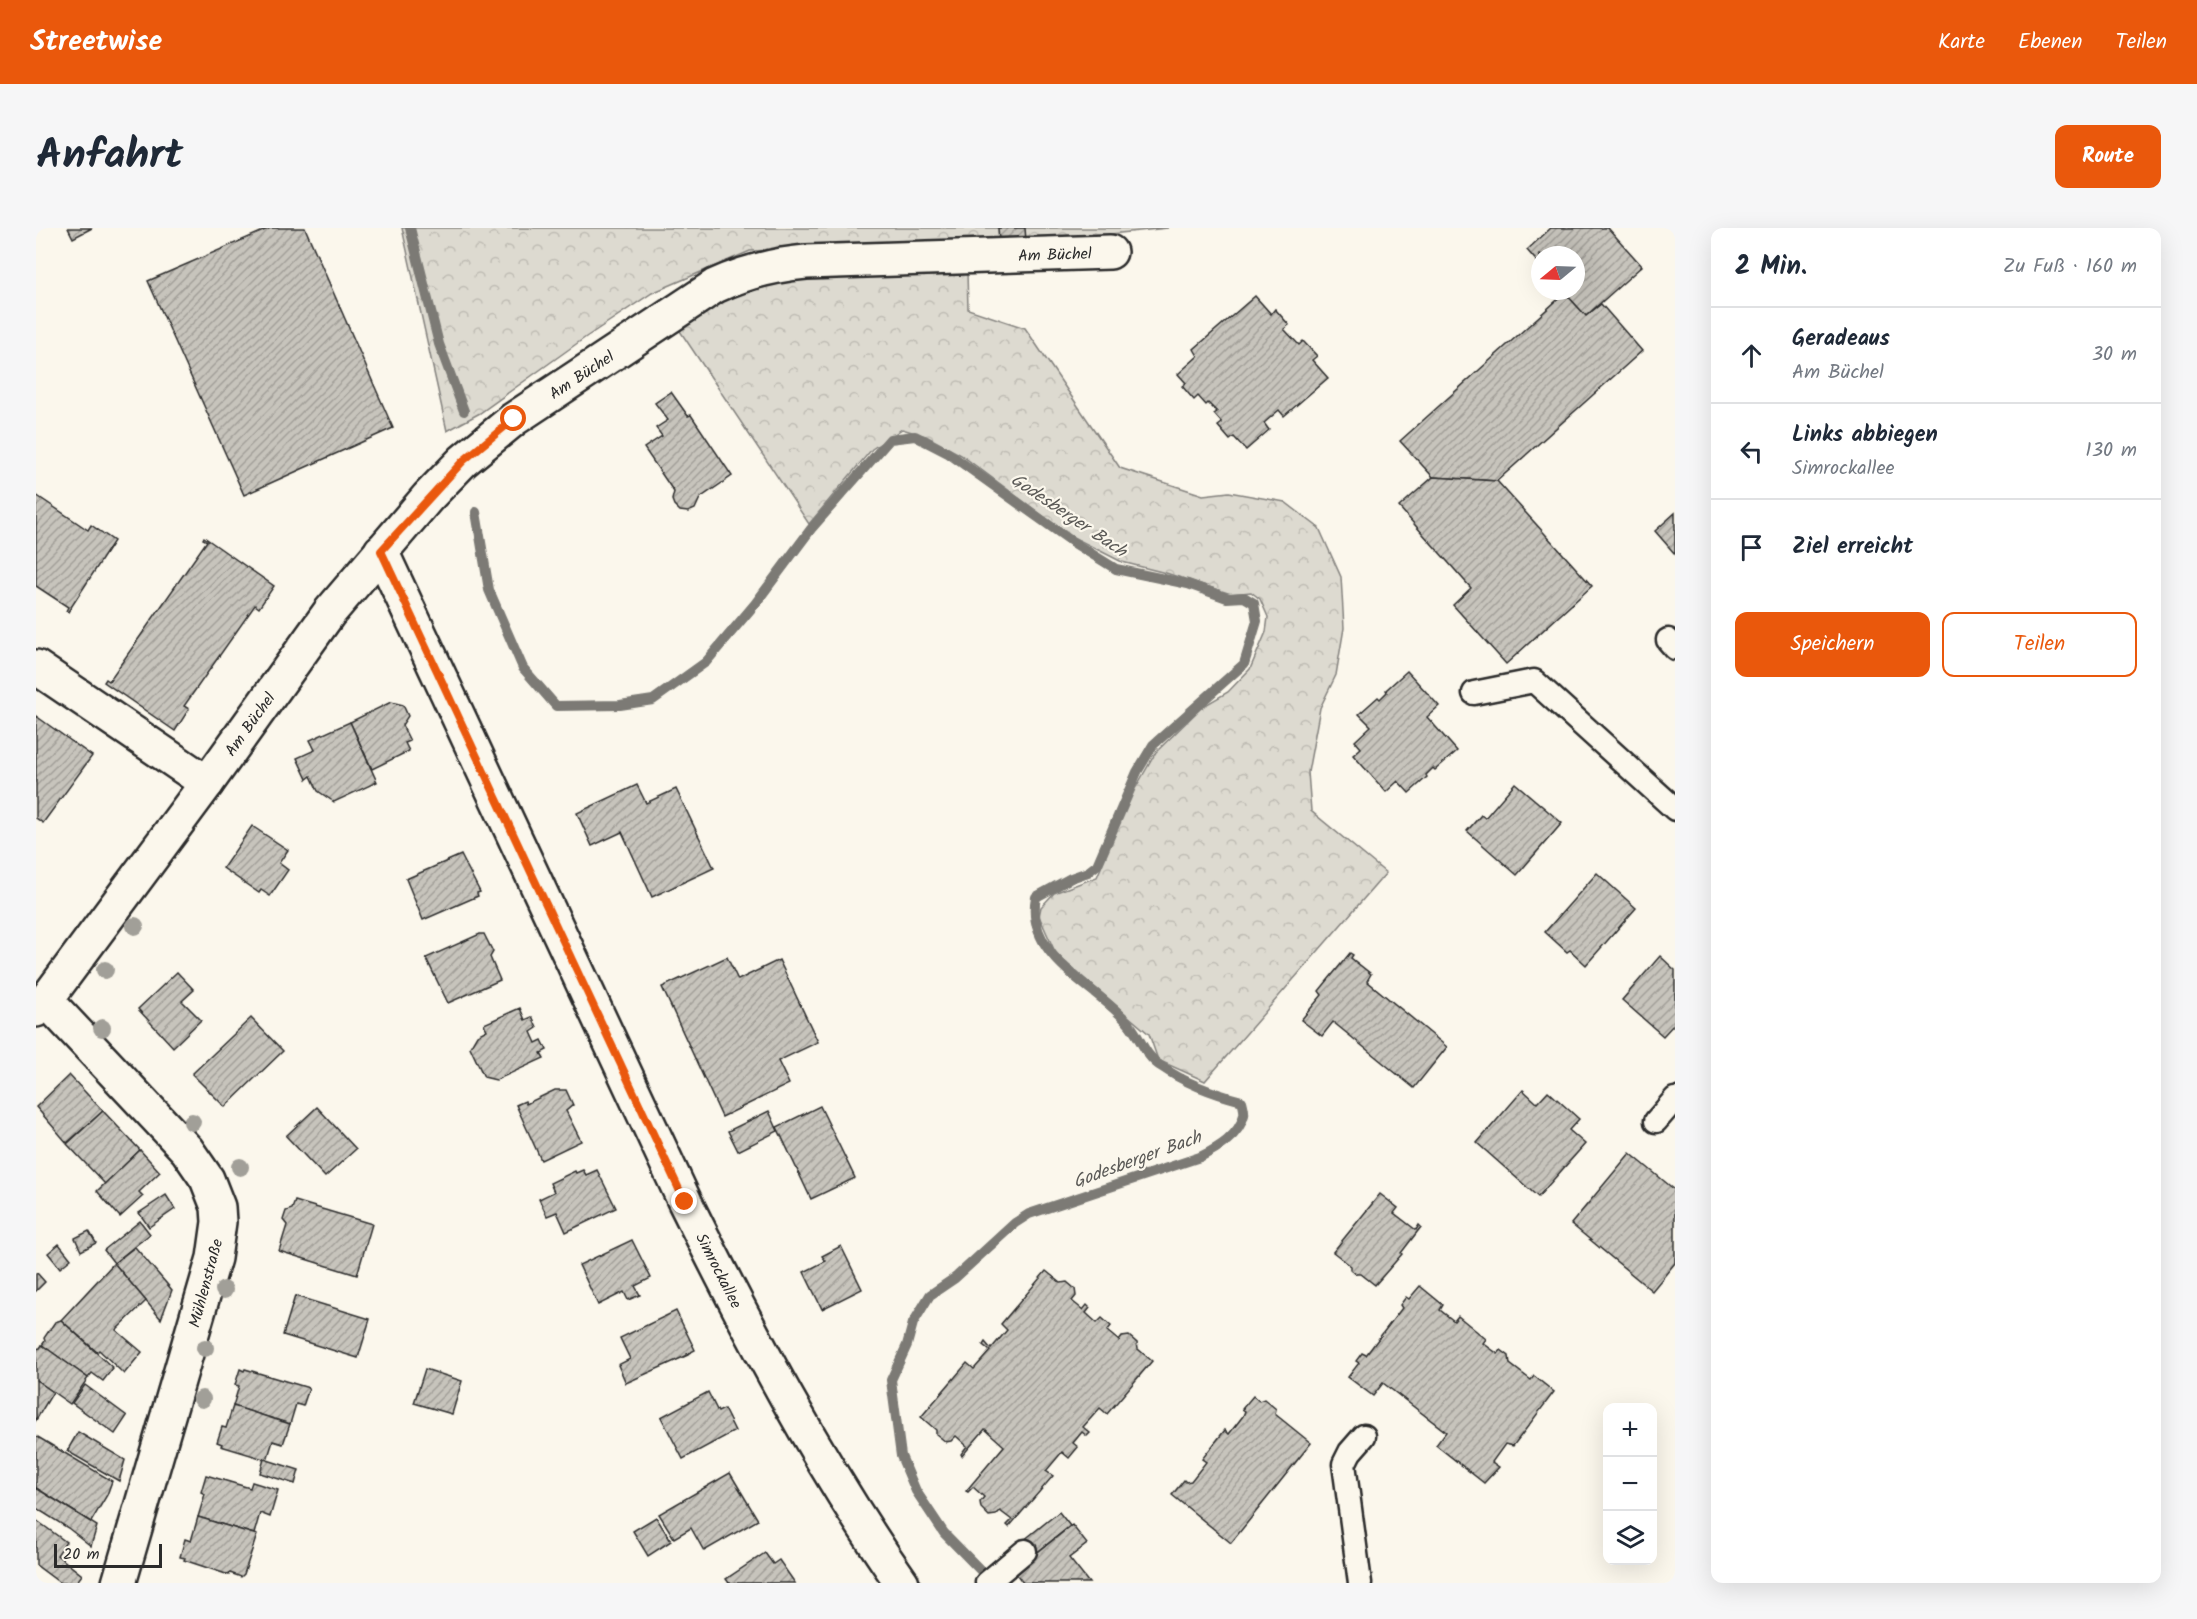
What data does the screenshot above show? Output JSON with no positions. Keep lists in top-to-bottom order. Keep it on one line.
{"streets":{"street":["Am Büchel","Simrockallee","Mühlenstraße"]},"crossings":[["Am Büchel","Simrockallee"],["Am Büchel","Mühlenstraße"]],"water":["Godesberger Bach"],"scale_bar":"20 m","north":"left","page":{"header":"Streetwise","nav":["Karte","Ebenen","Teilen"],"title":"Anfahrt","buttons":["Route",["Speichern","Teilen"]],"heading":["2 Min.","Zu Fuß · 160 m"],"list":[["Geradeaus","Am Büchel","30 m"],["Links abbiegen","Simrockallee","130 m"],"Ziel erreicht"],"map_buttons":["+","−"],"scale":"20 m"}}
